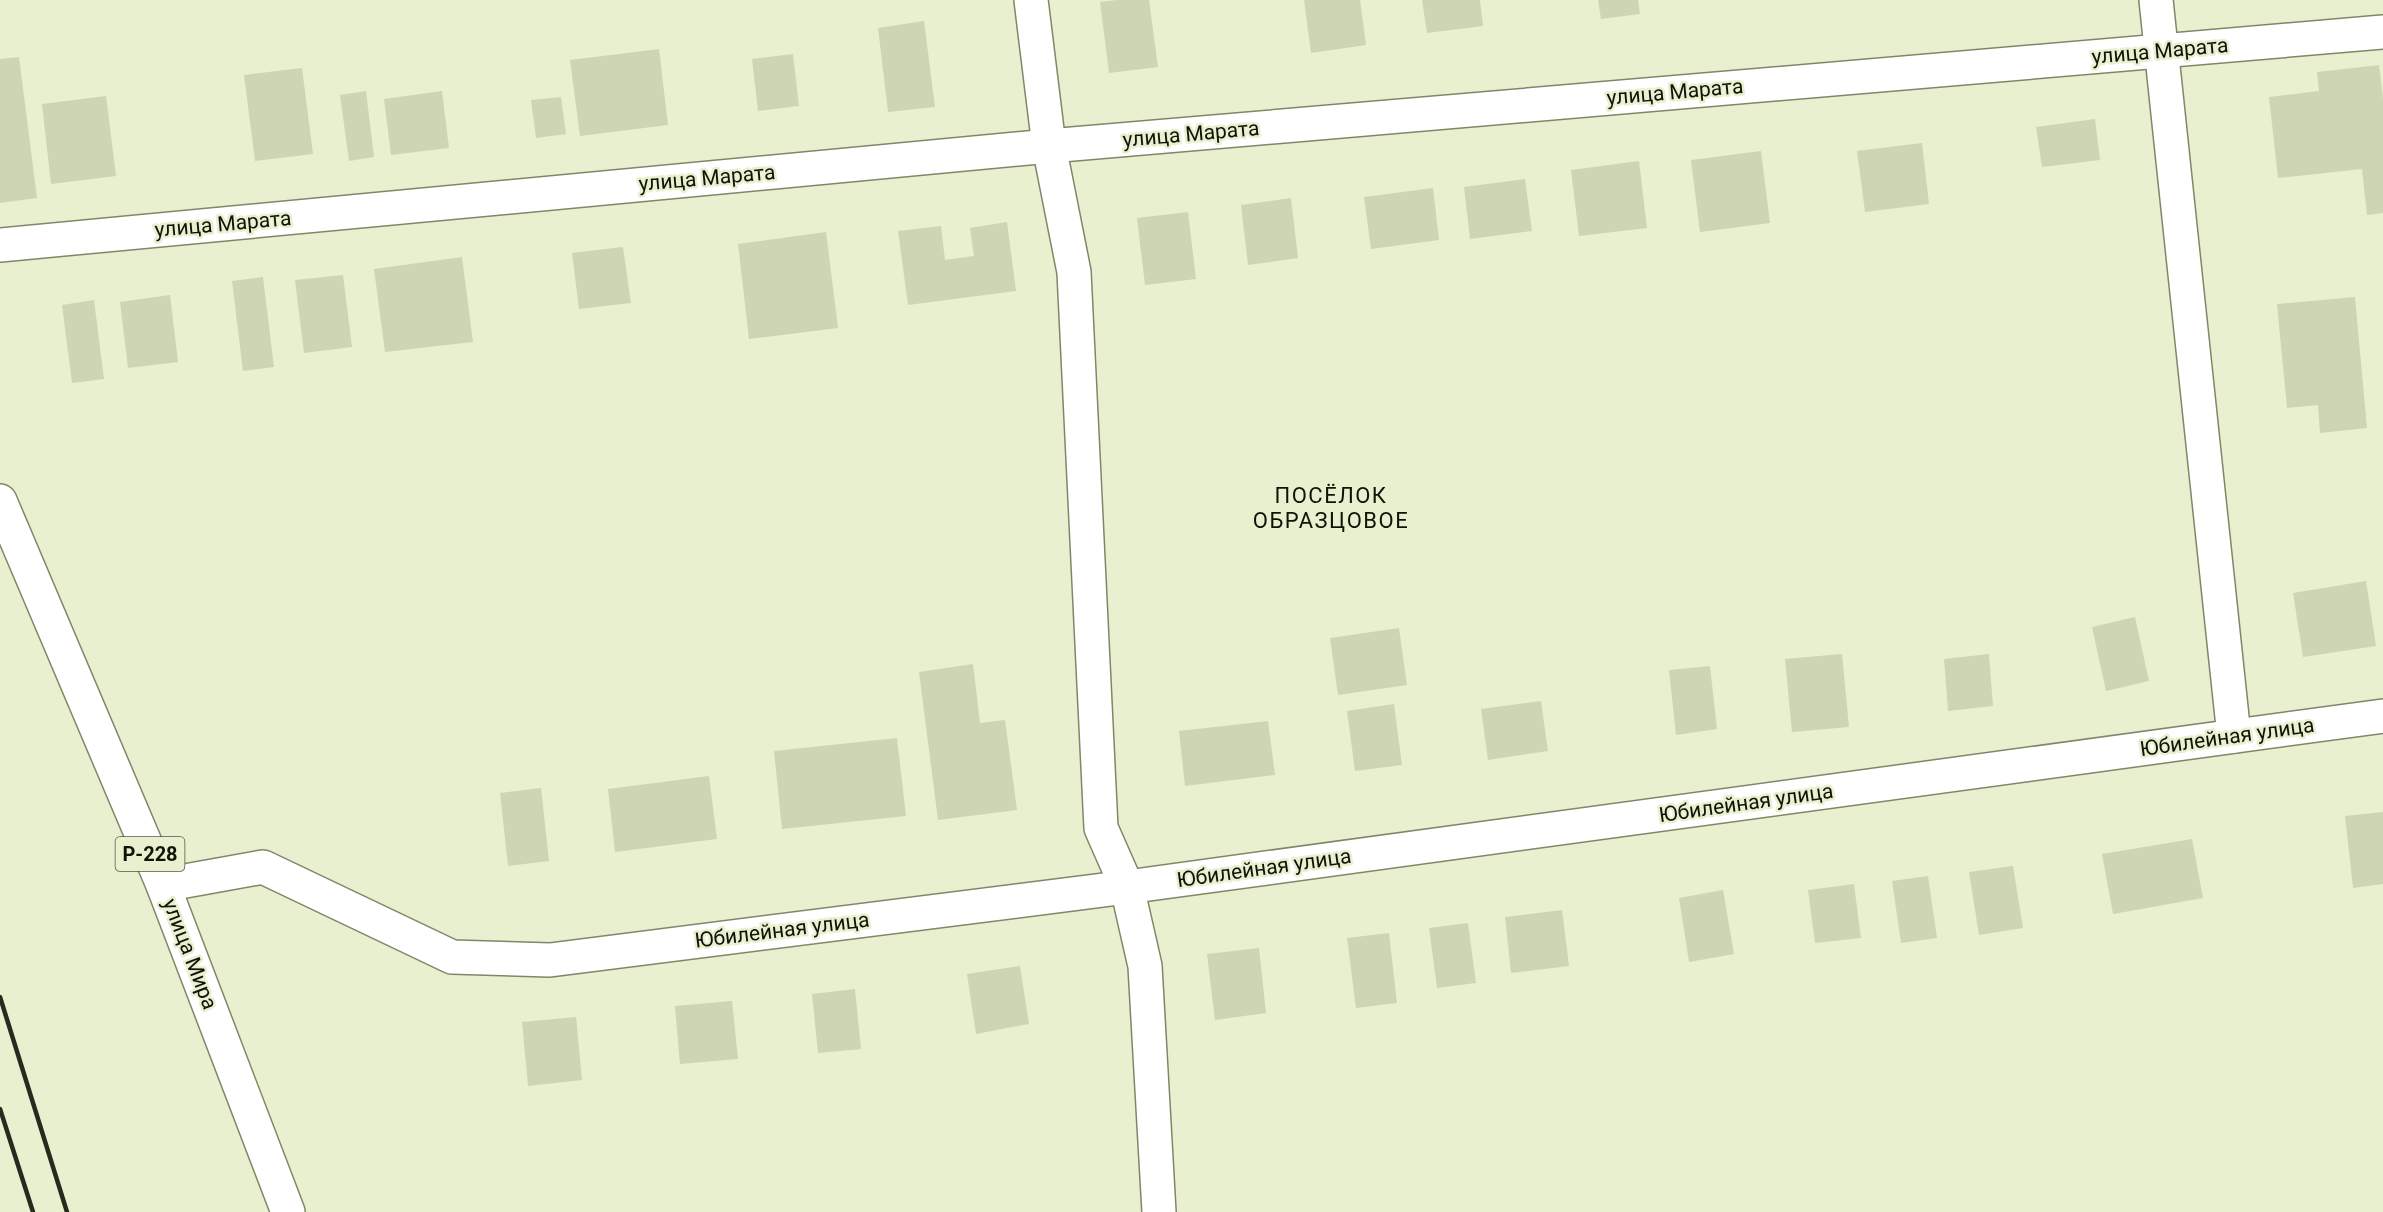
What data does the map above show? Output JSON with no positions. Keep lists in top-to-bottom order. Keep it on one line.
{"streets":{"street":["улица Марата","Юбилейная улица","Р-228","улица Мира"]},"crossings":[["Юбилейная улица","улица Мира"]],"districts":["ПОСЁЛОК ОБРАЗЦОВОЕ"]}
